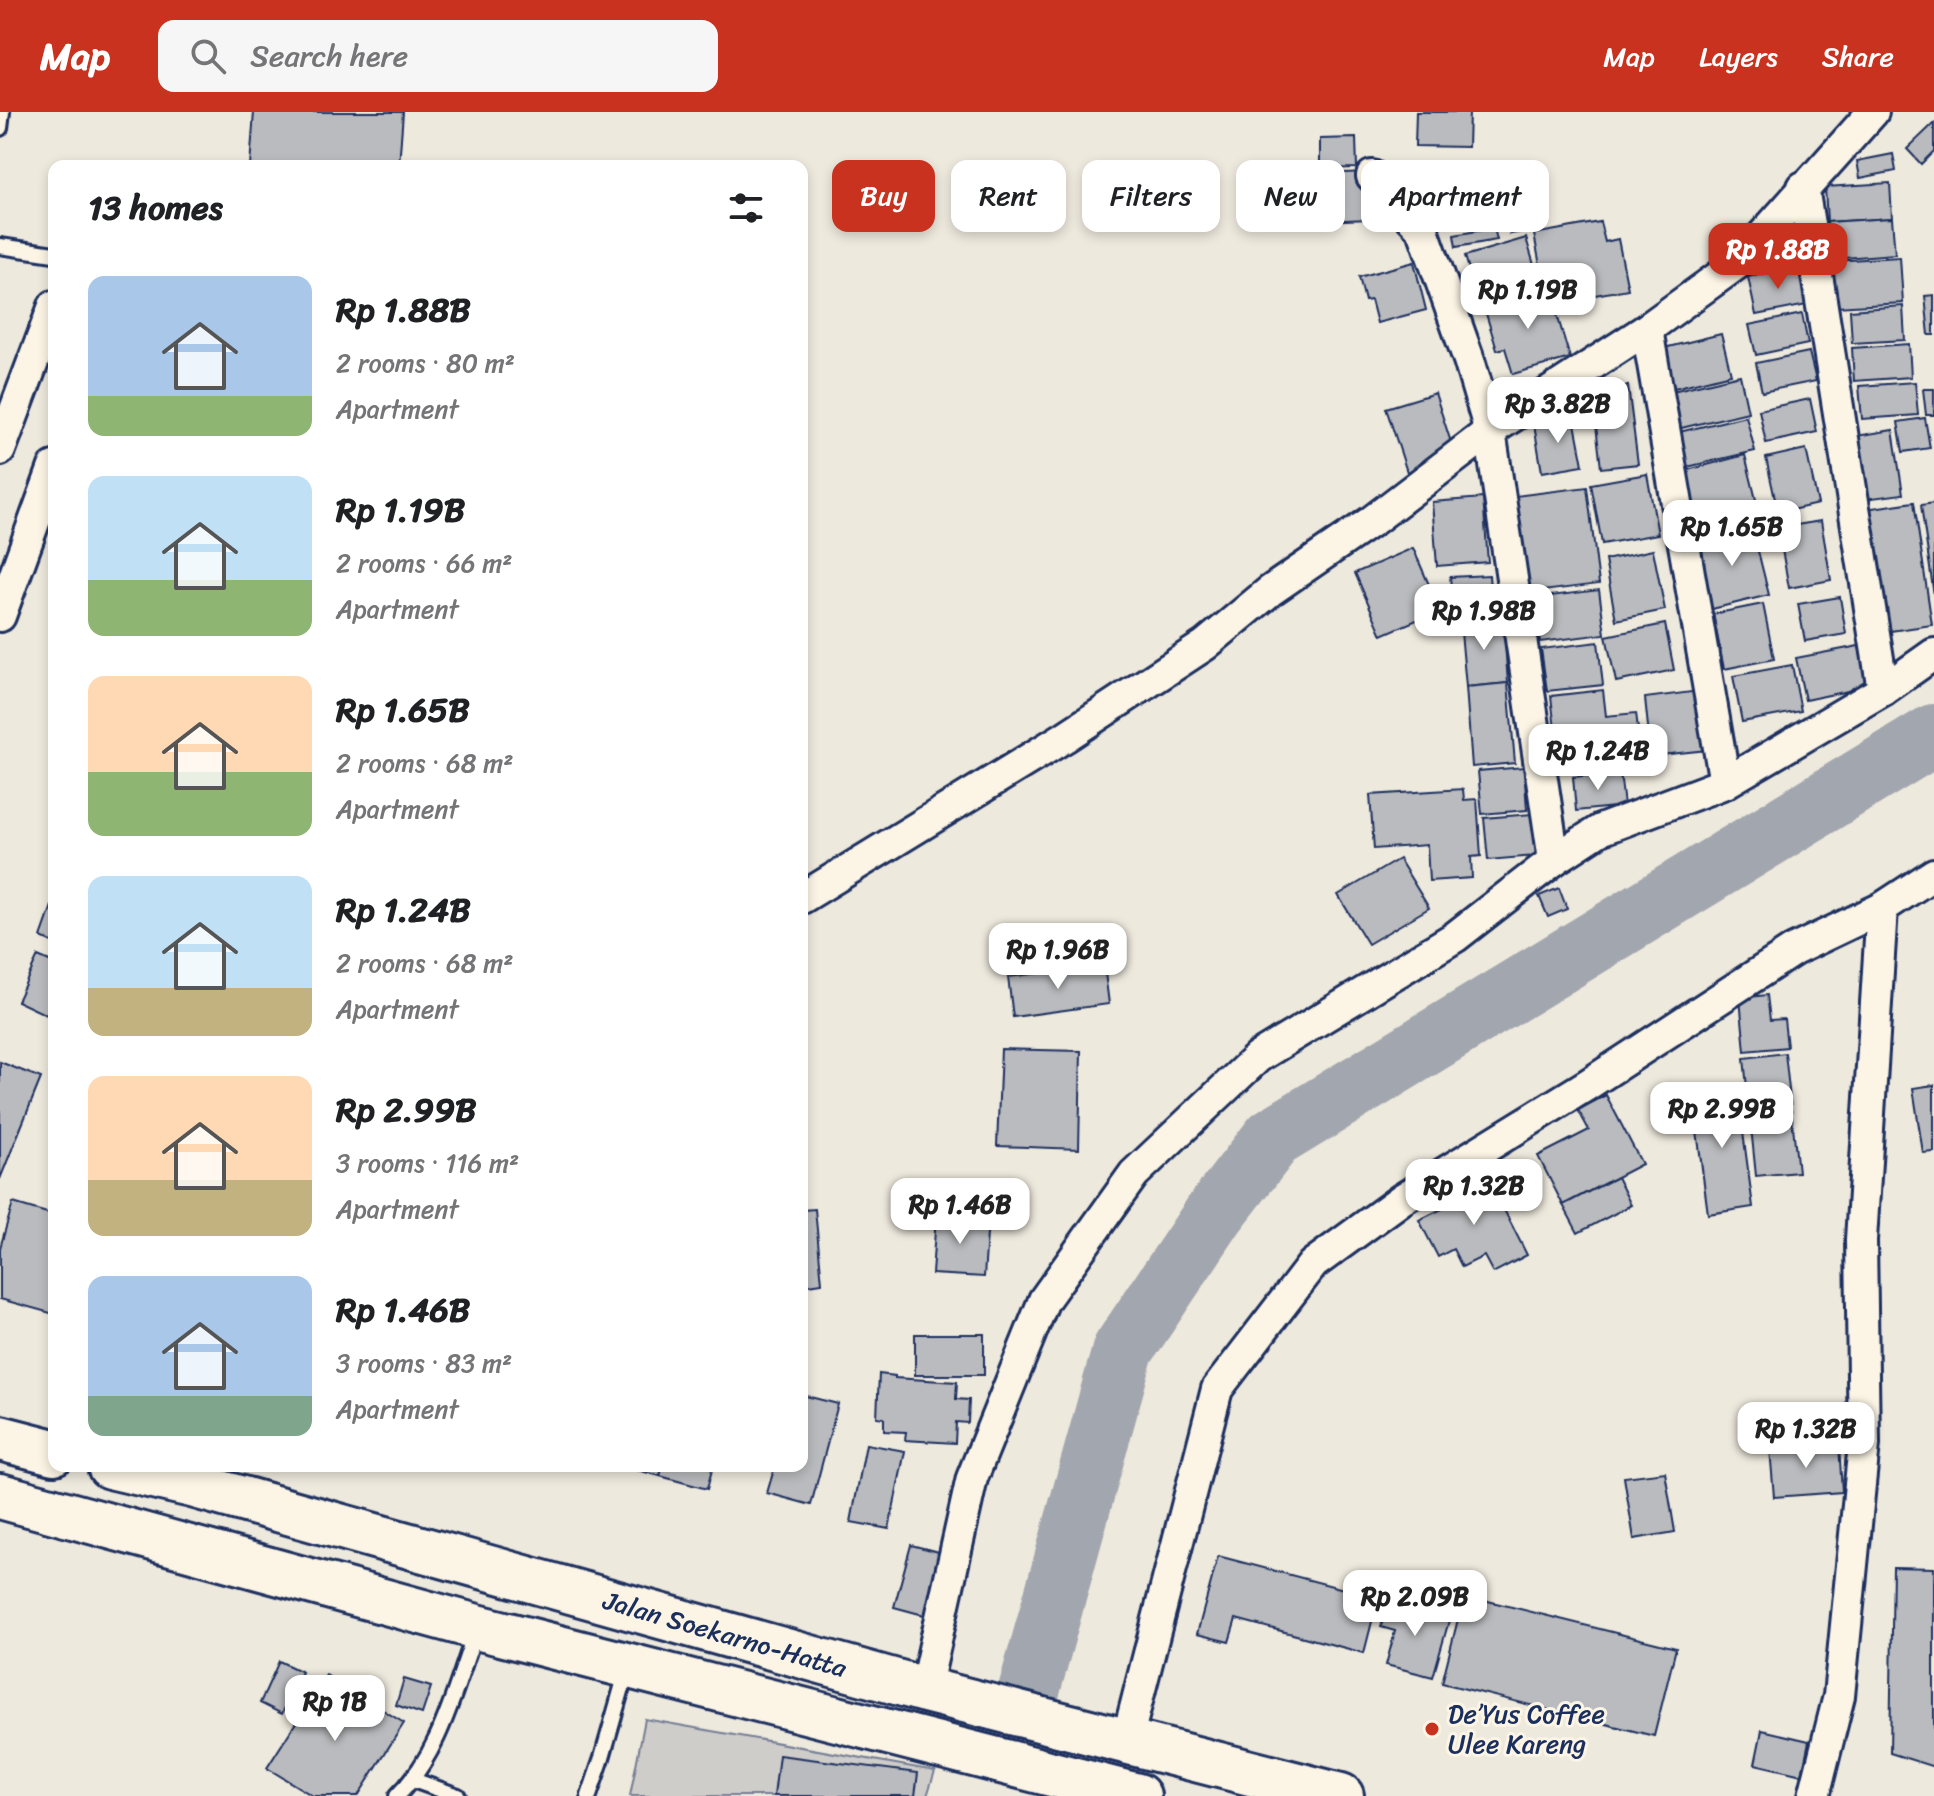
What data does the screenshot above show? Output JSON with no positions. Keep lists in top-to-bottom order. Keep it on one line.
{"streets":{"highway":["Jalan Soekarno-Hatta"]},"places":["De’Yus Coffee Ulee Kareng"],"page":{"header":"Map","search":"Search here","nav":["Map","Layers","Share"],"chip":["Buy","Rent","Filters","New","Apartment"],"heading":"13 homes","price":["Rp 1.88B","Rp 1.19B","Rp 3.82B","Rp 1.65B","Rp 1.98B","Rp 1.24B","Rp 1.96B","Rp 2.99B","Rp 1.32B","Rp 1.46B","Rp 1.32B","Rp 2.09B","Rp 1B"],"list":[{"name":"Rp 1.88B","note":"2 rooms · 80 m² · Apartment"},{"name":"Rp 1.19B","note":"2 rooms · 66 m² · Apartment"},{"name":"Rp 1.65B","note":"2 rooms · 68 m² · Apartment"},{"name":"Rp 1.24B","note":"2 rooms · 68 m² · Apartment"},{"name":"Rp 2.99B","note":"3 rooms · 116 m² · Apartment"},{"name":"Rp 1.46B","note":"3 rooms · 83 m² · Apartment"}]}}
